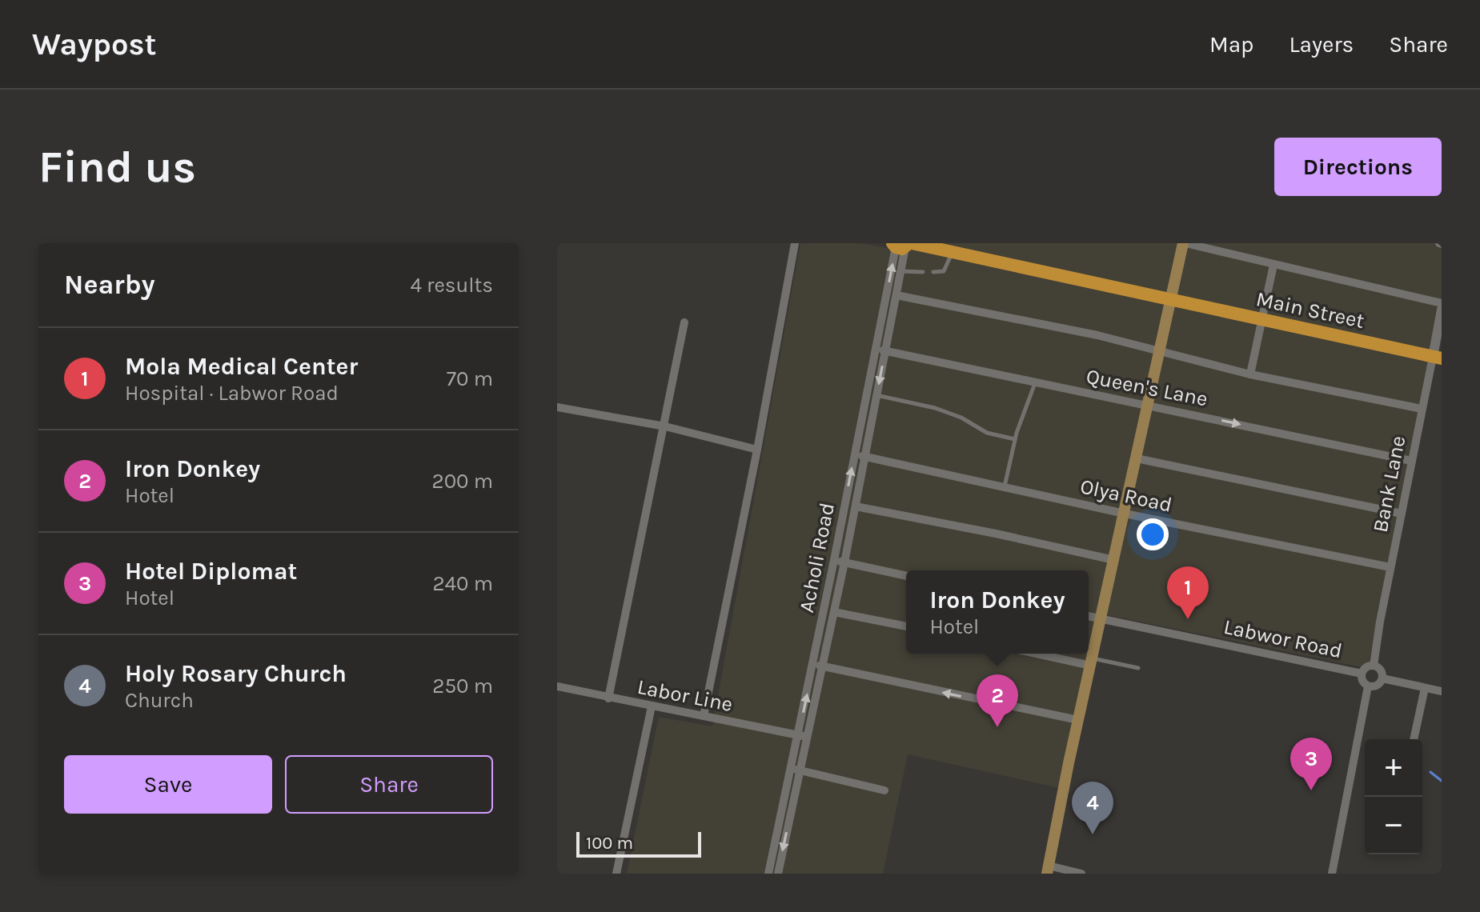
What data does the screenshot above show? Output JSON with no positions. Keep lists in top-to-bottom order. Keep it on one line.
{"streets":{"main road":["Main Street"],"street":["Queen's Lane","Bank Lane","Olya Road","Acholi Road","Labwor Road","Labor Line"]},"crossings":[["Main Street","Bank Lane"],["Main Street","Acholi Road"],["Queen's Lane","Bank Lane"],["Queen's Lane","Acholi Road"],["Bank Lane","Olya Road"],["Bank Lane","Labwor Road"],["Olya Road","Acholi Road"],["Acholi Road","Labor Line"]],"scale_bar":"100 m","page":{"header":"Waypost","nav":["Map","Layers","Share"],"buttons":["Directions",["Save","Share"]],"title":"Find us","heading":["Nearby","4 results"],"list":[{"mark":"1","name":"Mola Medical Center","note":"Hospital · Labwor Road","value":"70 m"},{"mark":"2","name":"Iron Donkey","note":"Hotel","value":"200 m"},{"mark":"3","name":"Hotel Diplomat","note":"Hotel","value":"240 m"},{"mark":"4","name":"Holy Rosary Church","note":"Church","value":"250 m"}],"pins":["1","2","3","4"],"popup":["Iron Donkey","Hotel"],"map_buttons":["+","−"],"scale":"100 m"}}
